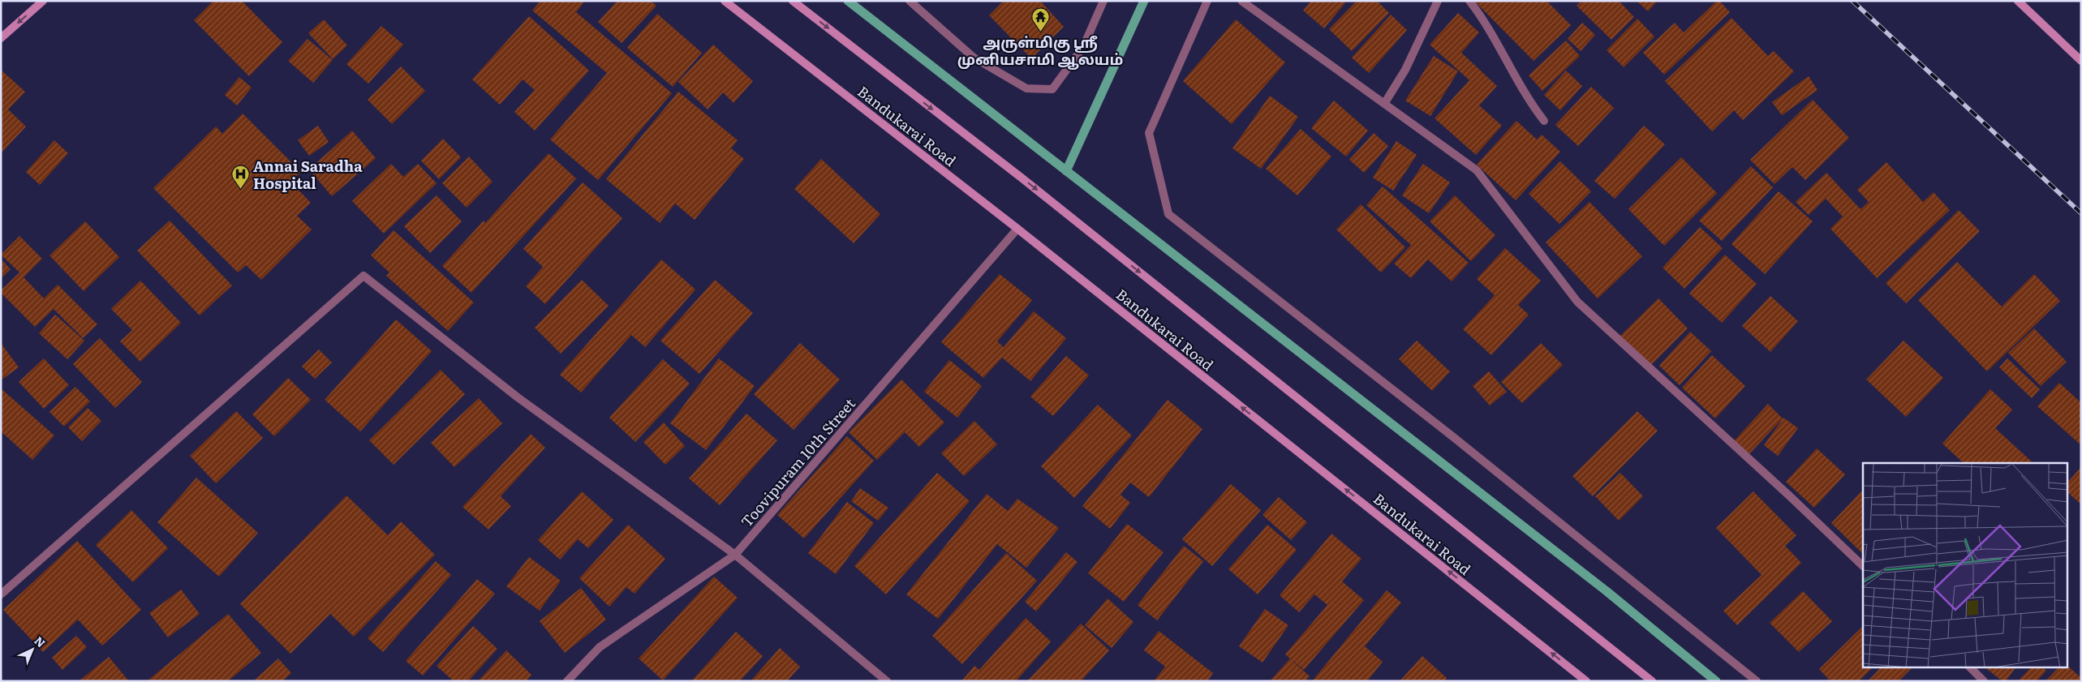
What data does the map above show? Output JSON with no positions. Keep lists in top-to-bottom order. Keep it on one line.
{"streets":{"main road":["Bandukarai Road"],"street":["Toovipuram 10th Street"]},"crossings":[["Bandukarai Road","Toovipuram 10th Street"]],"places":{"temple":["அருள்மிகு ஶ்ரீ முனியசாமி ஆலயம்"],"hospital":["Annai Saradha Hospital"]},"north":"top right"}
